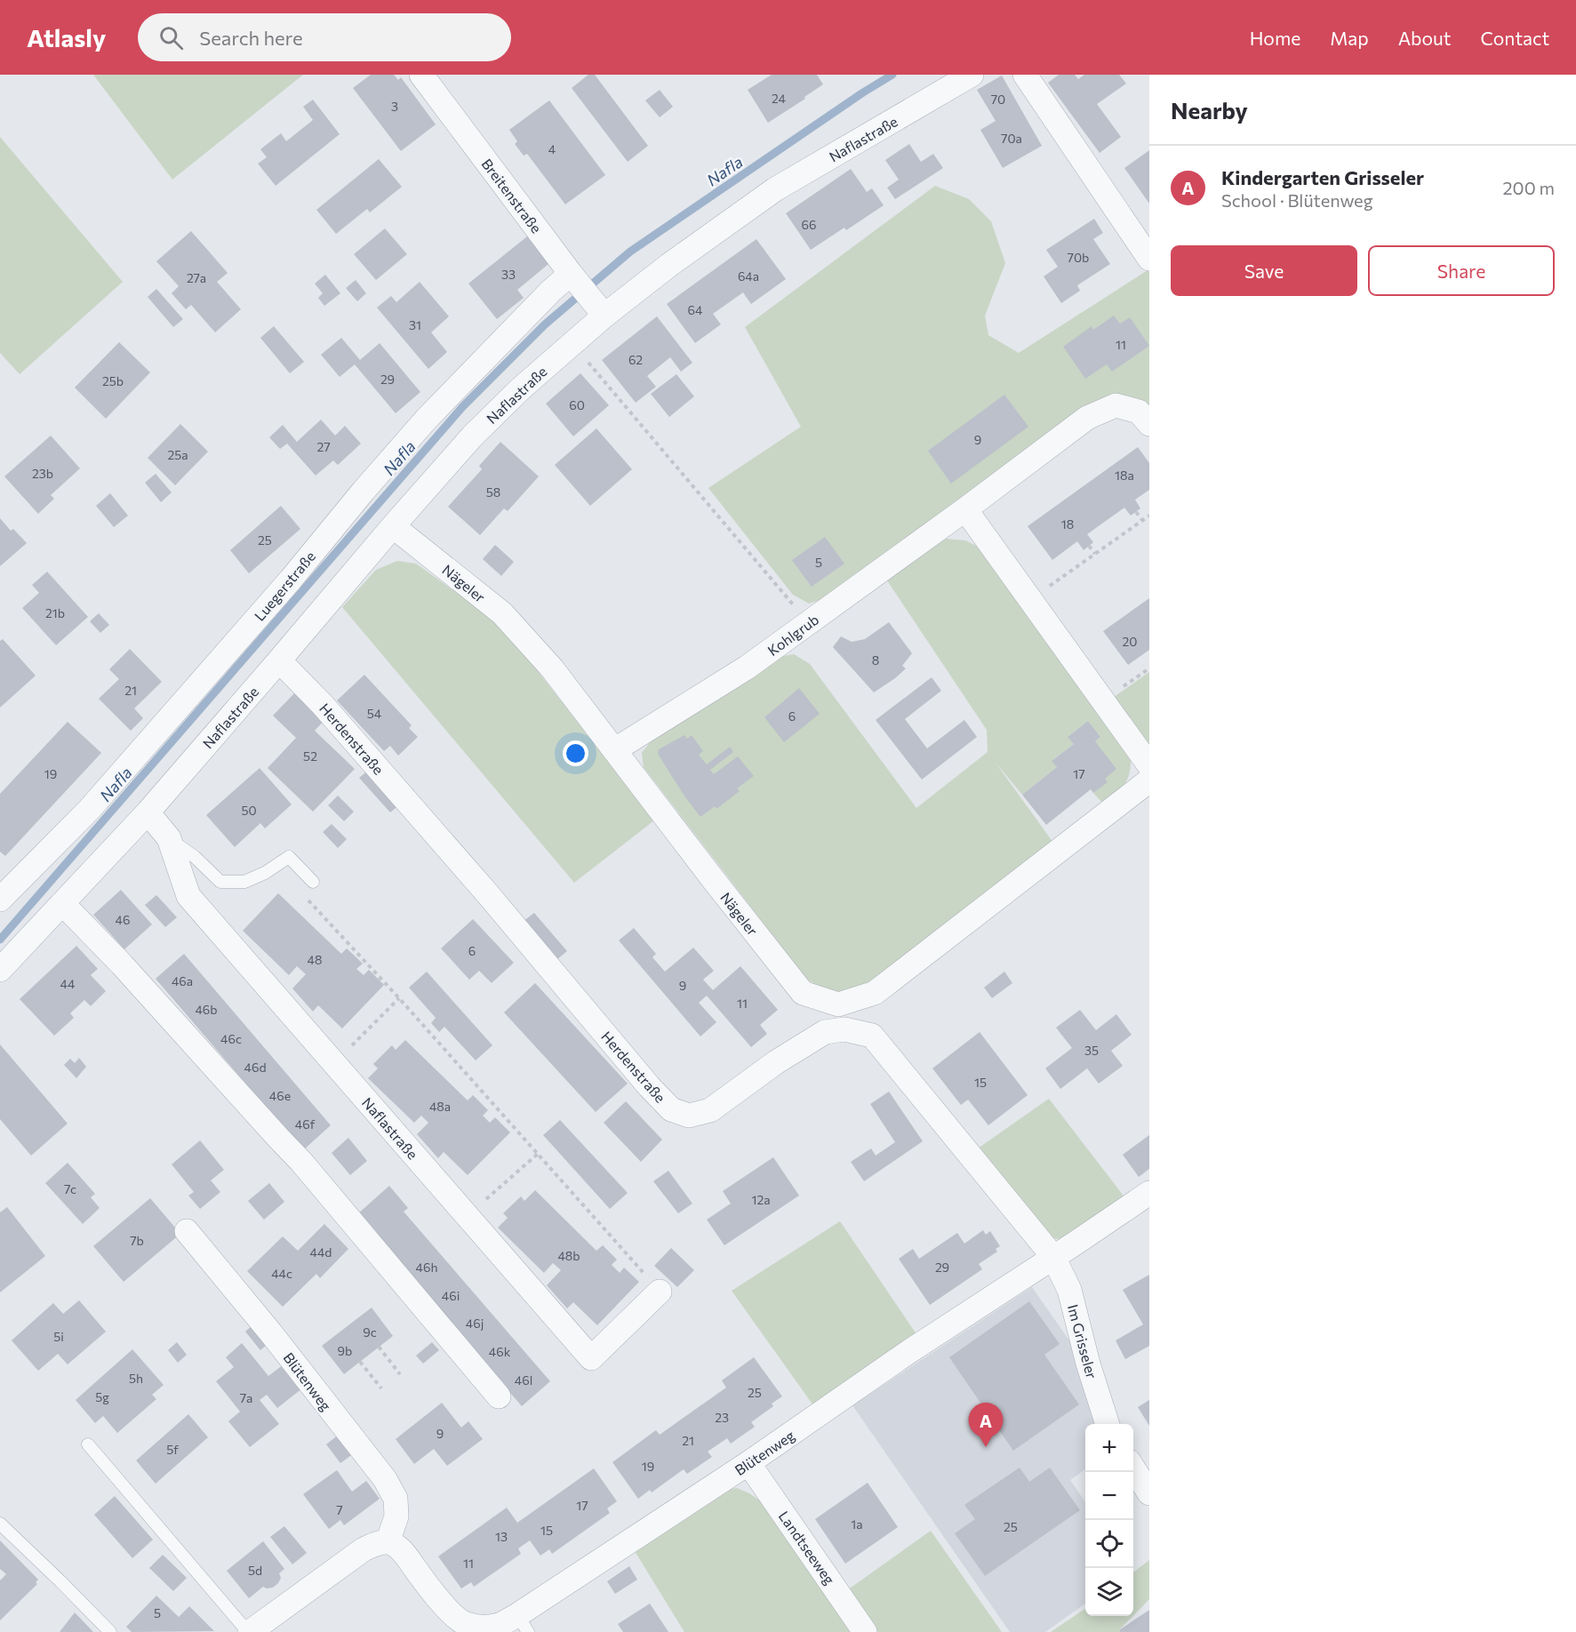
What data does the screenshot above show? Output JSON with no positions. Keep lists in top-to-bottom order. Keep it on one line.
{"streets":{"street":["Naflastraße","Breitenstraße","Nägeler","Luegerstraße","Kohlgrub","Herdenstraße","Im Grisseler","Blütenweg","Landtseeweg"]},"crossings":[["Naflastraße","Breitenstraße"],["Naflastraße","Nägeler"],["Naflastraße","Luegerstraße"],["Naflastraße","Herdenstraße"],["Breitenstraße","Luegerstraße"],["Nägeler","Kohlgrub"],["Herdenstraße","Im Grisseler"],["Herdenstraße","Blütenweg"],["Im Grisseler","Blütenweg"],["Blütenweg","Landtseeweg"]],"water":["Nafla"],"house_numbers":["24","70","3","70a","4","66","70b","33","64a","27a","64","31","11","62","29","25b","60","9","27","25a","23b","18a","58","18","25","5","21b","20","8","21","54","6","52","19","17","50","46","6","48","46a","44","9","11","46b","46c","35","46d","15","46e","48a","46f","7c","12a","7b","44d","48b","46h","29","44c","46i","46j","9c","5i","9b","46k","5h","46l","25","5g","7a","23","9","21","5f","19","17","7","1a","25","15","13","11","5d","5"],"page":{"header":"Atlasly","search":"Search here","nav":["Home","Map","About","Contact"],"heading":"Nearby","list":[{"mark":"A","name":"Kindergarten Grisseler","note":"School · Blütenweg","value":"200 m"}],"buttons":["Save","Share"],"pins":"A","map_buttons":["+","−"]}}
